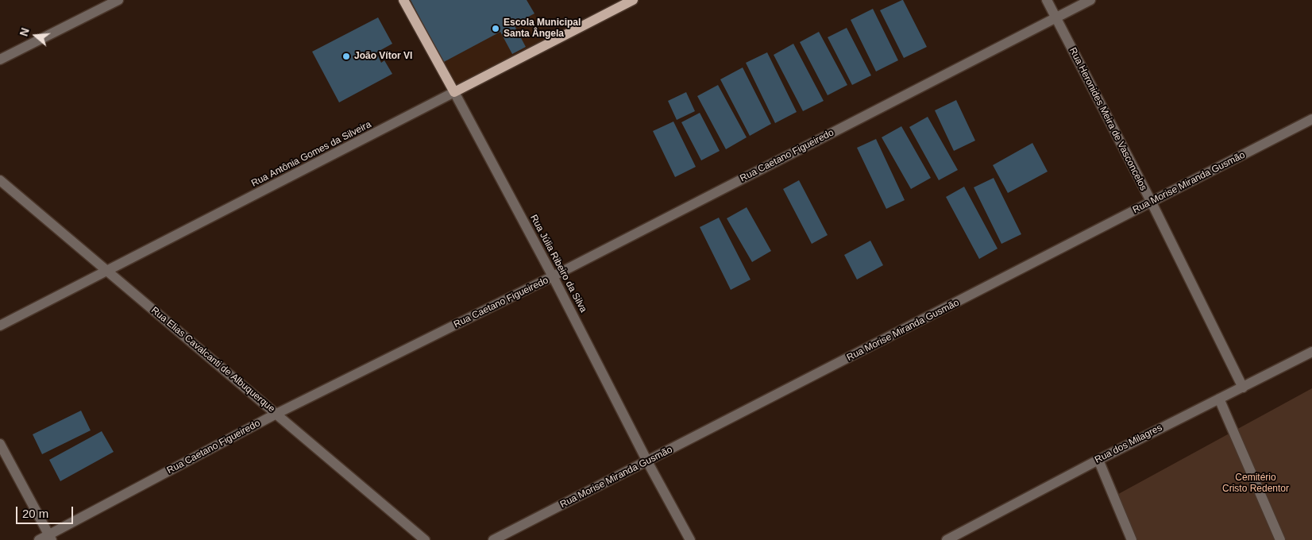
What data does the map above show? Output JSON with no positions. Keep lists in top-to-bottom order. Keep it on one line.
{"streets":{"main road":["Rua Antônia Gomes da Silveira","Rua Júlia Ribeiro da Silva"],"street":["Rua Heronides Meira de Vasconcelos","Rua Caetano Figueiredo","Rua Morise Miranda Gusmão","Rua Elias Cavalcanti de Albuquerque","Rua dos Milagres"]},"crossings":[["Rua Heronides Meira de Vasconcelos","Rua Caetano Figueiredo"],["Rua Heronides Meira de Vasconcelos","Rua Morise Miranda Gusmão"],["Rua Heronides Meira de Vasconcelos","Rua dos Milagres"],["Rua Antônia Gomes da Silveira","Rua Júlia Ribeiro da Silva"],["Rua Antônia Gomes da Silveira","Rua Elias Cavalcanti de Albuquerque"],["Rua Caetano Figueiredo","Rua Júlia Ribeiro da Silva"],["Rua Caetano Figueiredo","Rua Elias Cavalcanti de Albuquerque"],["Rua Morise Miranda Gusmão","Rua Júlia Ribeiro da Silva"]],"parks":["Cemitério Cristo Redentor"],"places":["Escola Municipal Santa Ângela","João Vítor VI"],"scale_bar":"20 m","north":"left"}
